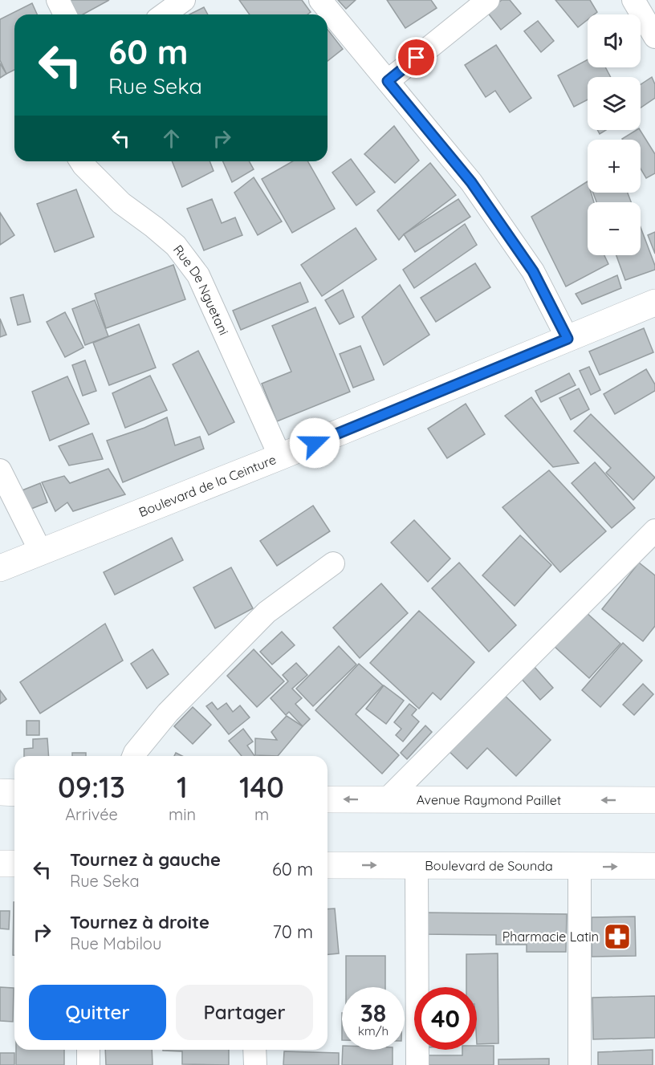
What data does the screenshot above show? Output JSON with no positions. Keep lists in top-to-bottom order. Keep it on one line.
{"streets":{"main road":["Boulevard de la Ceinture","Avenue Raymond Paillet","Boulevard de Sounda"],"street":["Rue De Nguetani"]},"crossings":[["Rue De Nguetani","Boulevard de la Ceinture"]],"one_way":["Avenue Raymond Paillet","Boulevard de Sounda"],"places":{"pharmacy":["Pharmacie Latin"]},"page":{"map_buttons":["+","−"],"turn":["60 m","Rue Seka"],"eta":["09:13","Arrivée","1","min","140","m"],"list":[{"name":"Tournez à gauche","note":"Rue Seka","value":"60 m"},{"name":"Tournez à droite","note":"Rue Mabilou","value":"70 m"}],"buttons":["Quitter","Partager"],"speed":"38 km/h","limit":"40"}}
